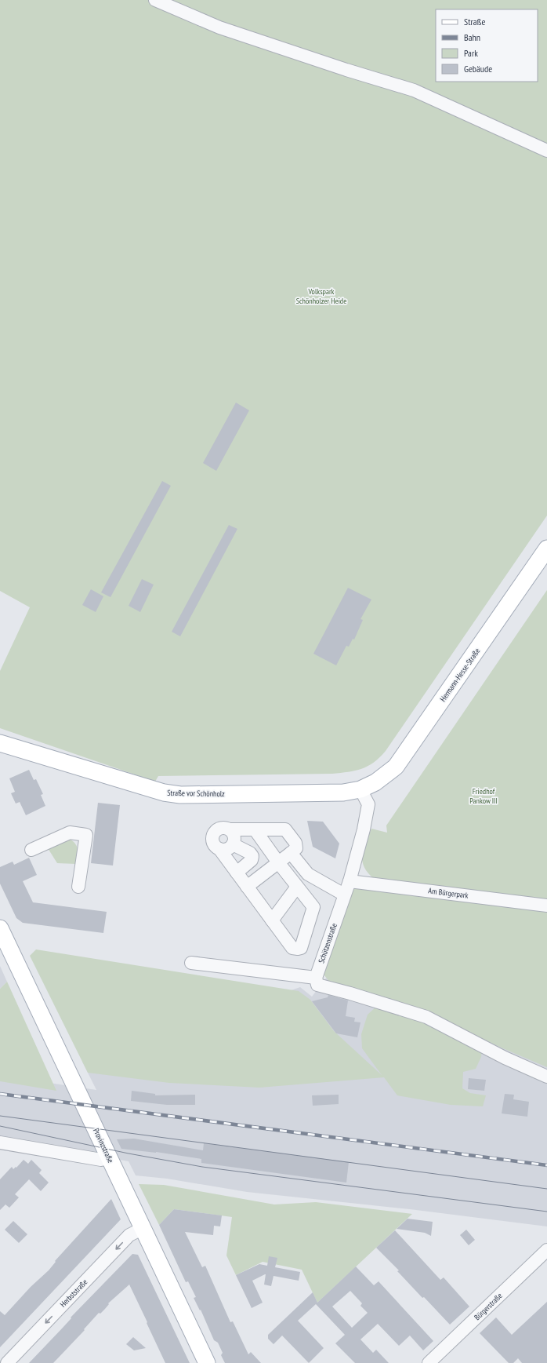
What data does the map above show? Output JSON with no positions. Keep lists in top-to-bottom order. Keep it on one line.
{"streets":{"main road":["Hermann-Hesse-Straße","Straße vor Schönholz","Provinzstraße"],"street":["Am Bürgerpark","Schützenstraße","Herbststraße","Bürgerstraße"]},"crossings":[["Hermann-Hesse-Straße","Straße vor Schönholz"],["Hermann-Hesse-Straße","Schützenstraße"],["Straße vor Schönholz","Schützenstraße"],["Am Bürgerpark","Schützenstraße"],["Provinzstraße","Herbststraße"]],"one_way":["Herbststraße"],"parks":["Volkspark Schönholzer Heide","Friedhof Pankow III"],"legend":["Straße","Bahn","Park","Gebäude"]}
